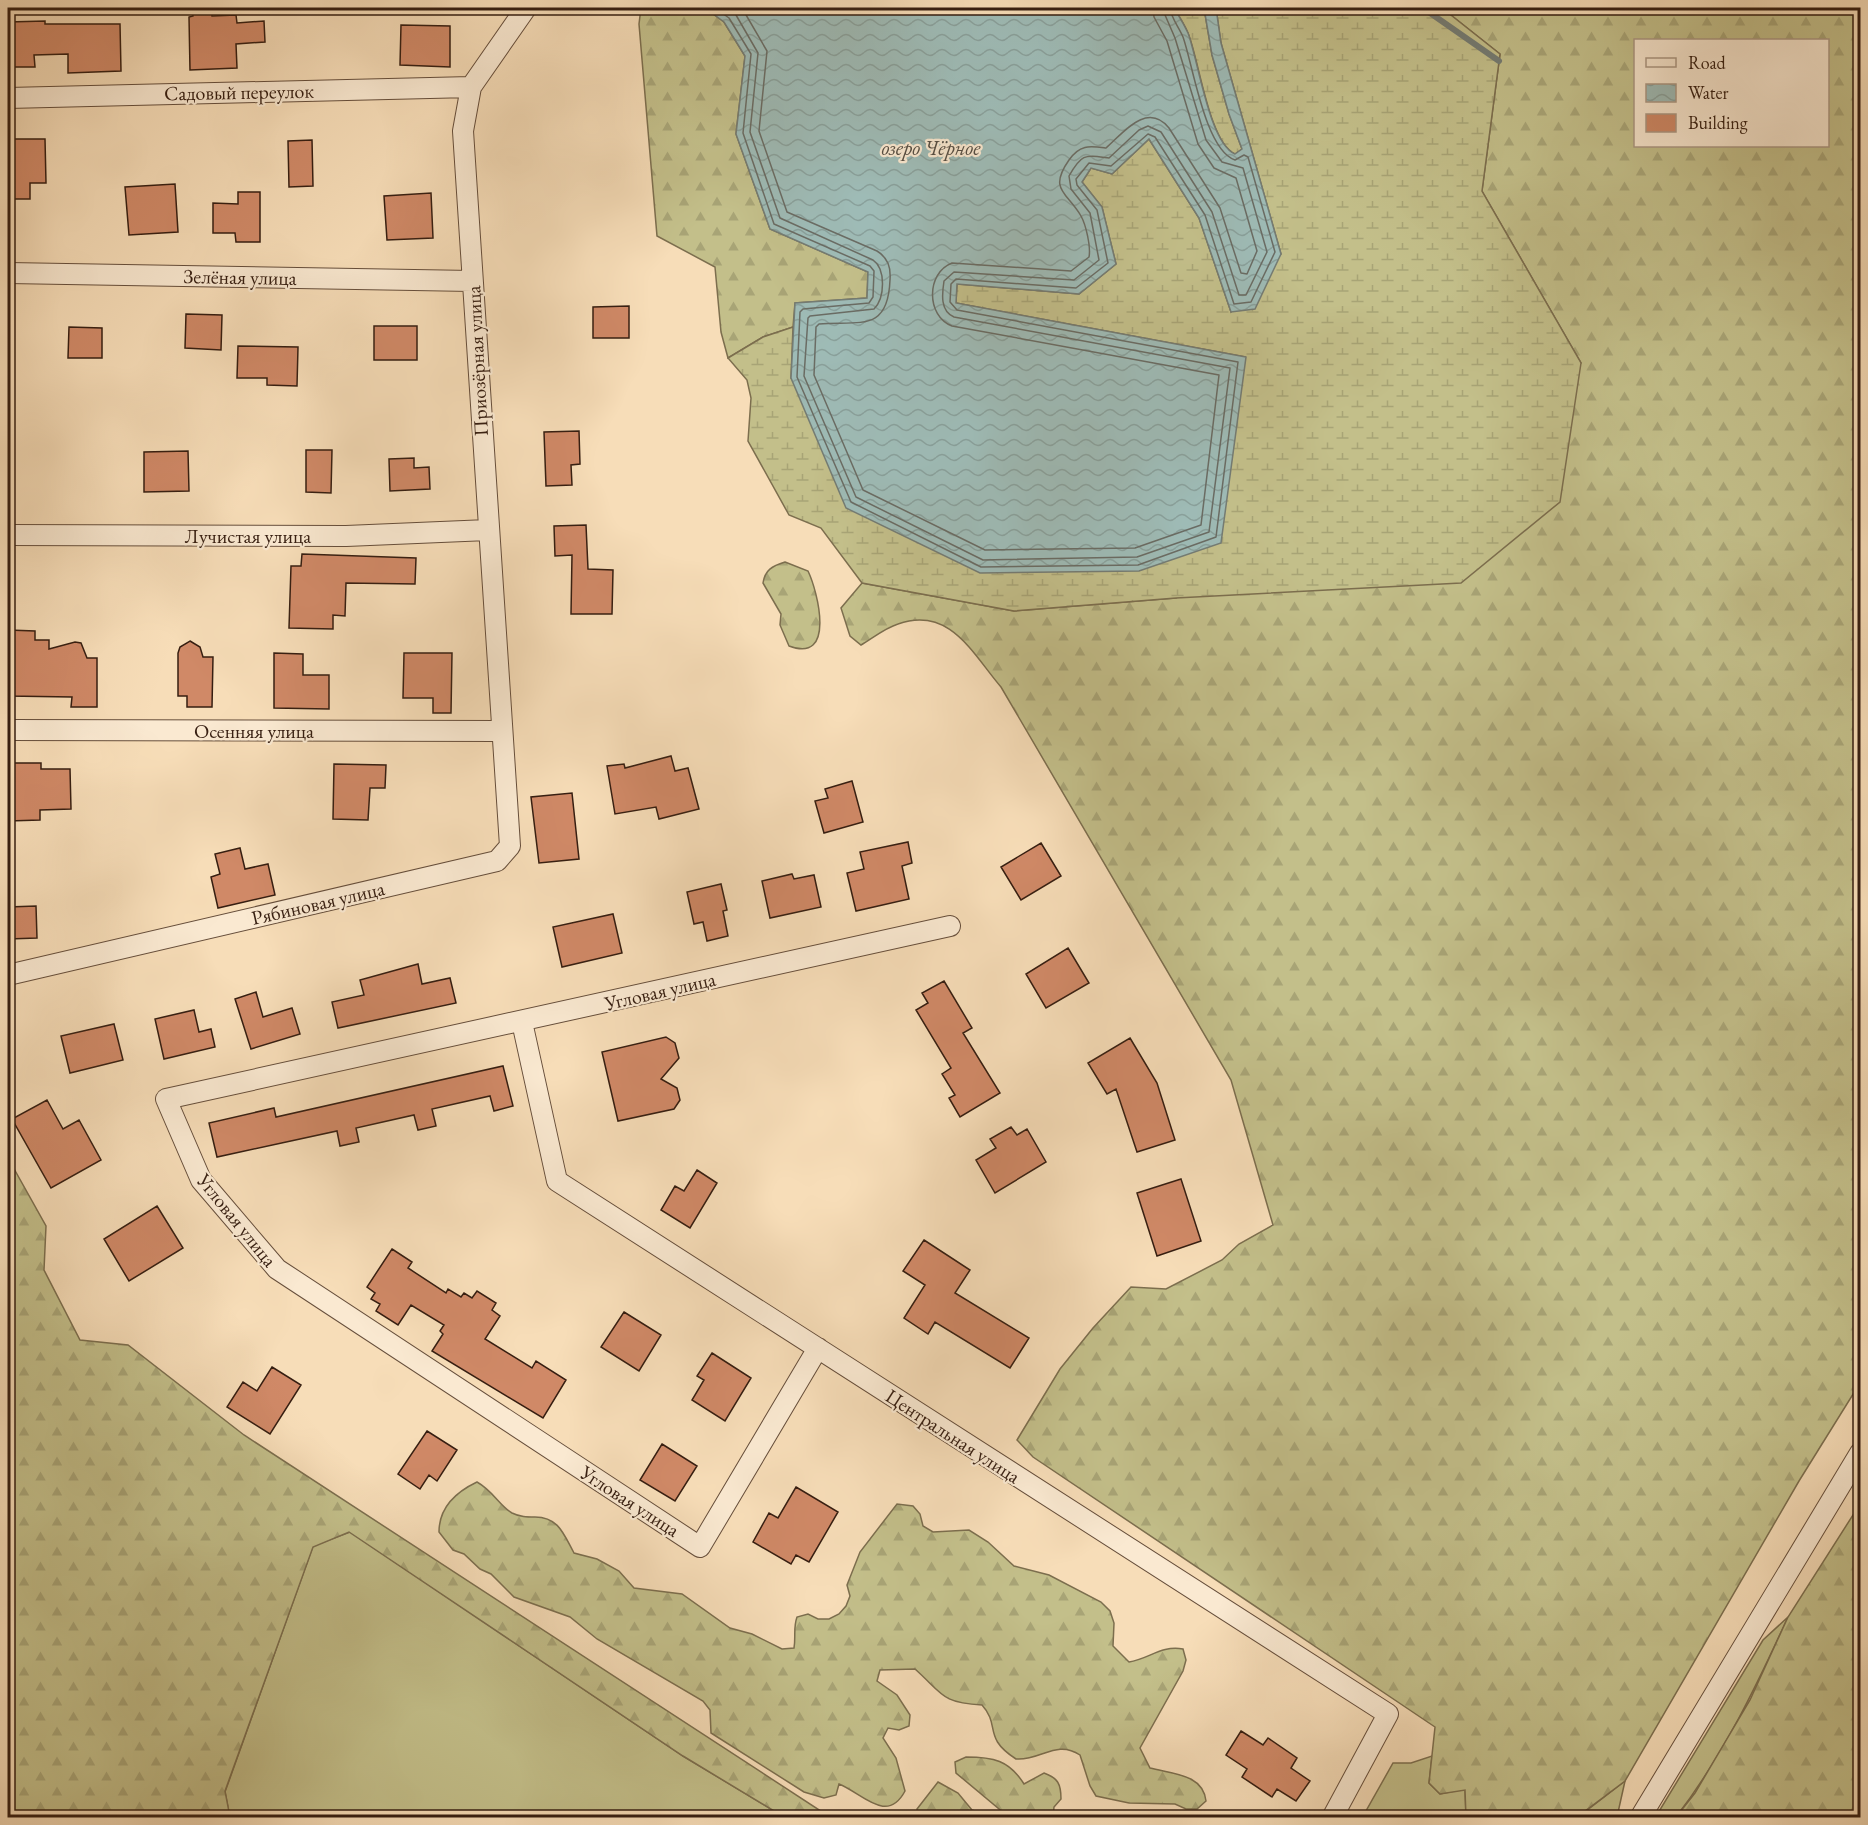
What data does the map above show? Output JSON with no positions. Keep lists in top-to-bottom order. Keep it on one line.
{"streets":{"street":["Садовый переулок","Зелёная улица","Приозёрная улица","Лучистая улица","Осенняя улица","Рябиновая улица","Угловая улица","Центральная улица"]},"crossings":[["Садовый переулок","Приозёрная улица"],["Зелёная улица","Приозёрная улица"],["Приозёрная улица","Лучистая улица"],["Приозёрная улица","Осенняя улица"],["Приозёрная улица","Рябиновая улица"],["Осенняя улица","Рябиновая улица"],["Угловая улица","Центральная улица"]],"water":["озеро Чёрное"],"legend":["Road","Water","Building"]}
